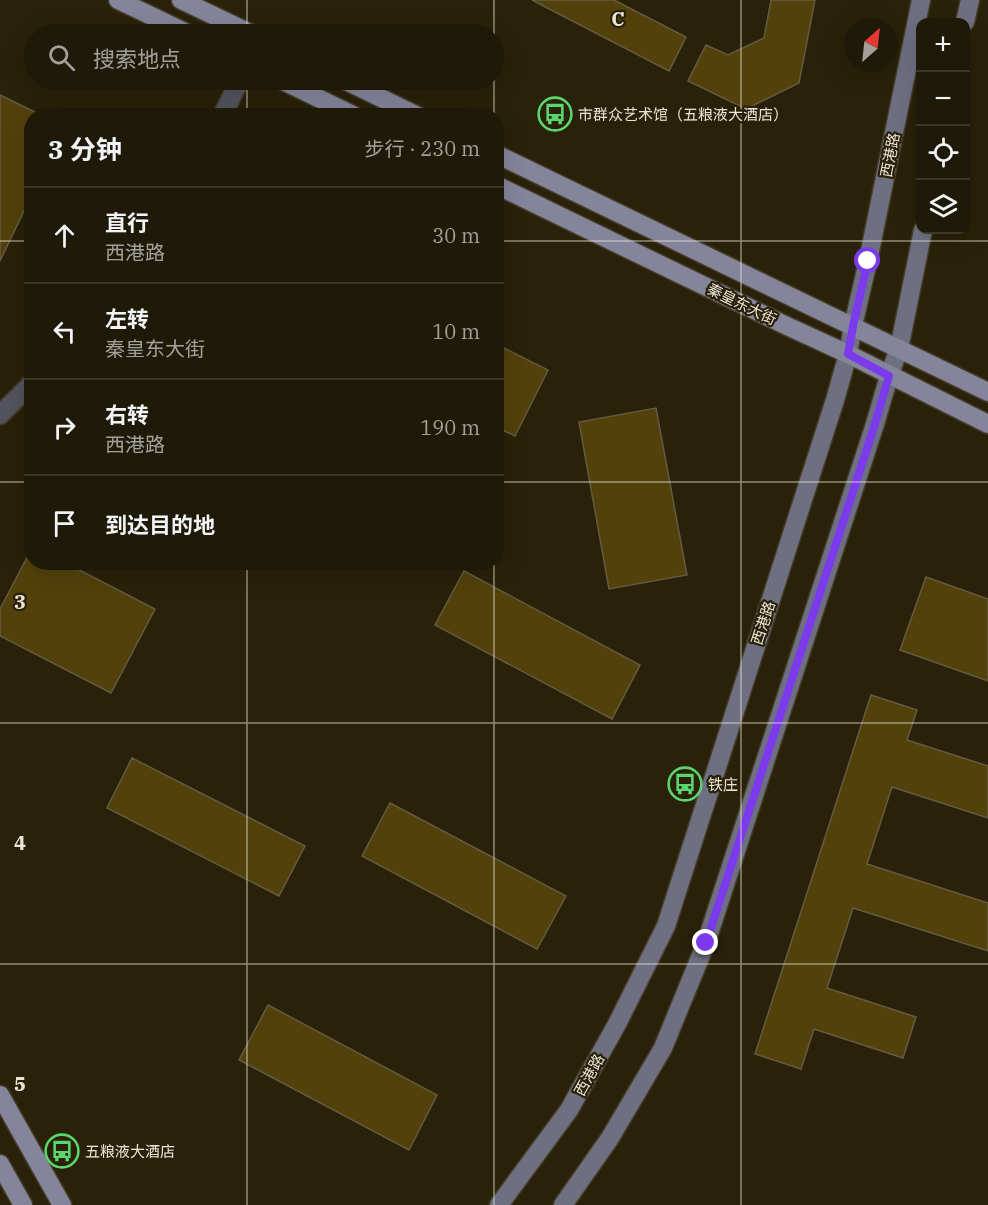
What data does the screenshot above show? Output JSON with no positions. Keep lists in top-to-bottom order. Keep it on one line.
{"streets":{"main road":["西港路","秦皇东大街"]},"crossings":[["西港路","秦皇东大街"]],"places":{"bus stop":["市群众艺术馆（五粮液大酒店）","铁庄","五粮液大酒店"]},"north":"top right","page":{"map_buttons":["+","−"],"search":"搜索地点","heading":["3 分钟","步行 · 230 m"],"list":[["直行","西港路","30 m"],["左转","秦皇东大街","10 m"],["右转","西港路","190 m"],"到达目的地"]},"grid":{"columns":["C"],"rows":["3","4","5"]}}
